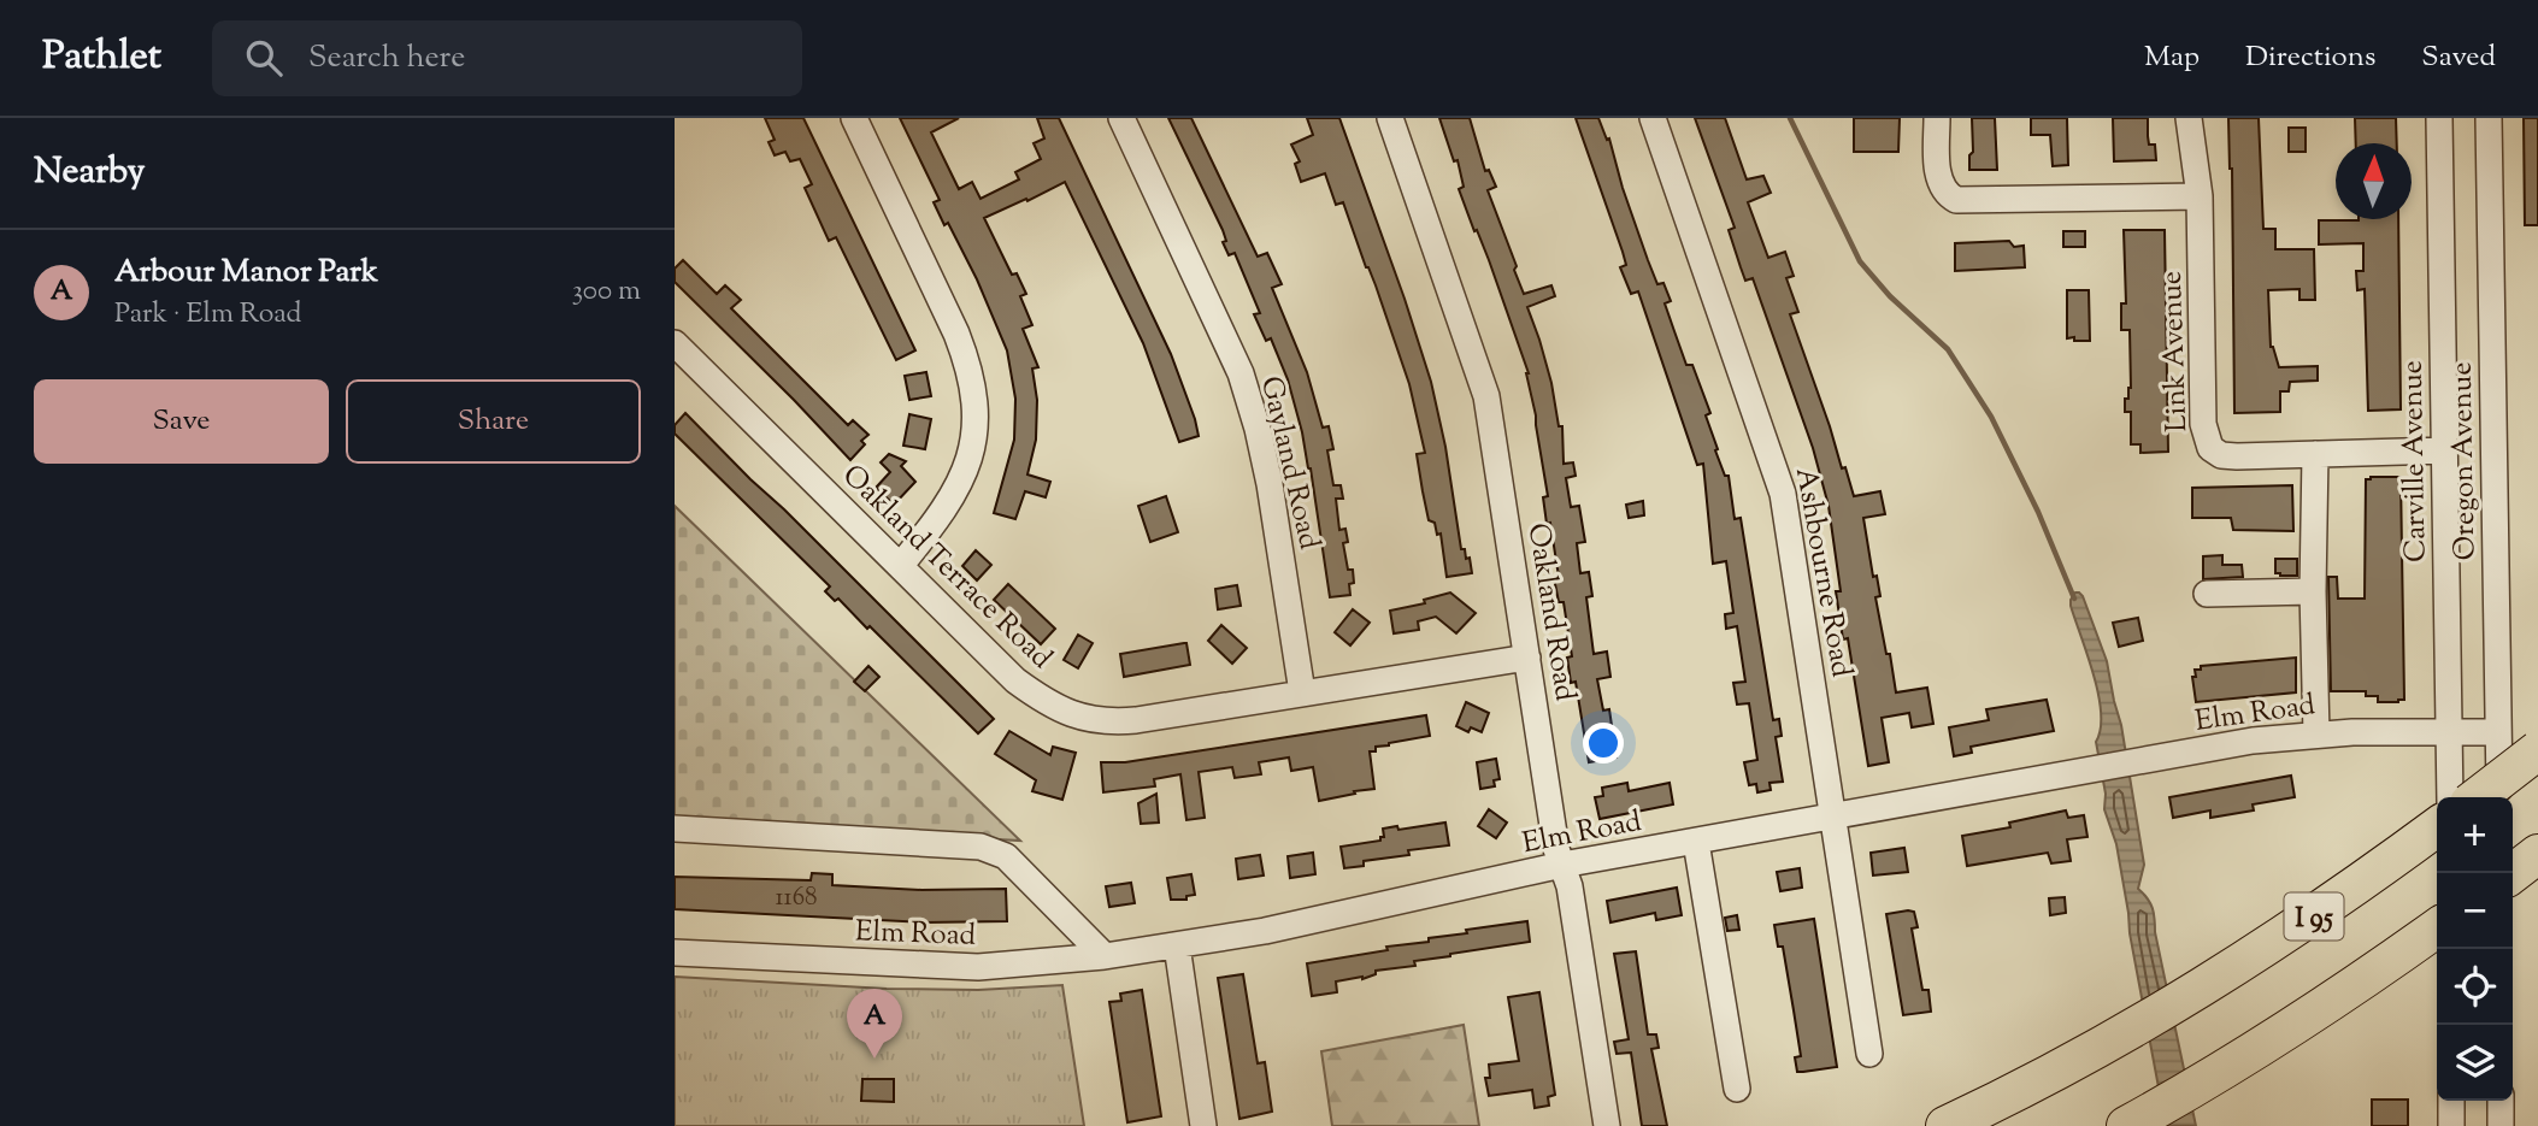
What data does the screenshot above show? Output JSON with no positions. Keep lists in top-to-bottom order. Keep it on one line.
{"streets":{"highway":["I 95"],"street":["Link Avenue","Carville Avenue","Oregon Avenue","Gayland Road","Oakland Terrace Road","Ashbourne Road","Oakland Road","Elm Road"]},"crossings":[["Link Avenue","Carville Avenue"],["Carville Avenue","Elm Road"],["Oregon Avenue","Elm Road"],["Gayland Road","Oakland Terrace Road"],["Oakland Terrace Road","Oakland Road"],["Ashbourne Road","Elm Road"],["Oakland Road","Elm Road"]],"house_numbers":["1168"],"north":"top","page":{"header":"Pathlet","search":"Search here","nav":["Map","Directions","Saved"],"heading":"Nearby","list":[{"mark":"A","name":"Arbour Manor Park","note":"Park · Elm Road","value":"300 m"}],"buttons":["Save","Share"],"map_buttons":["+","−"],"pins":"A"}}
